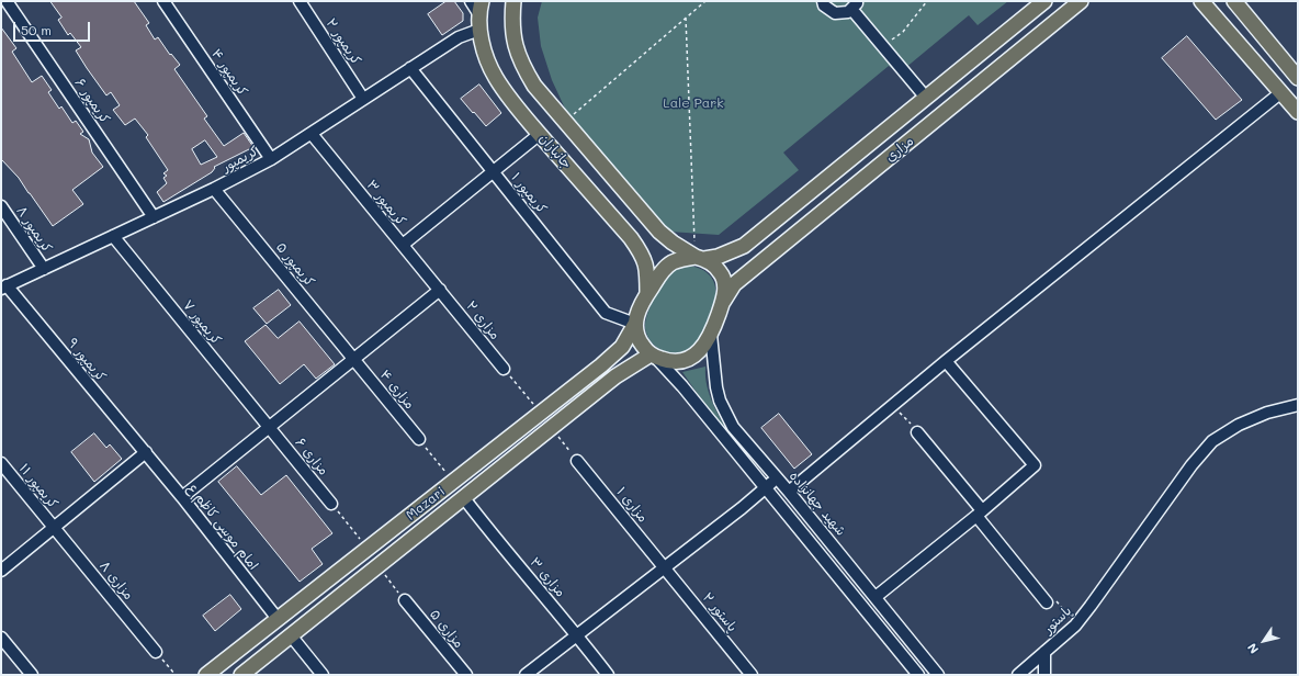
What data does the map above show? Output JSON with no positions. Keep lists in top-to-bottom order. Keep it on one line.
{"streets":{"main road":["مزاری","جانبازان","Mazari"],"street":["کریمپور ۲","کریمپور ۴","کریمپور ۶","کریمپور","کریمپور ۱","کریمپور ۳","کریمپور ۸","کریمپور ۵","مزاری ۲","کریمپور ۷","کریمپور ۹","مزاری ۴","مزاری ۶","کریمپور ۱۱","شهید جهانزاده","مزاری ۱","امام موسی کاظم ع","مزاری ۳","مزاری ۸","پاستور ۲","پاستور","مزاری ۵"]},"crossings":[["کریمپور ۲","کریمپور"],["کریمپور ۴","کریمپور"],["کریمپور ۶","کریمپور"],["مزاری","جانبازان"],["مزاری","کریمپور ۱"],["مزاری","Mazari"],["مزاری","شهید جهانزاده"],["جانبازان","کریمپور"],["جانبازان","کریمپور ۱"],["جانبازان","Mazari"],["جانبازان","شهید جهانزاده"],["کریمپور","کریمپور ۱"],["کریمپور","کریمپور ۳"],["کریمپور","کریمپور ۸"],["کریمپور","کریمپور ۵"],["کریمپور","کریمپور ۷"],["کریمپور","کریمپور ۹"],["کریمپور ۱","Mazari"],["کریمپور ۱","شهید جهانزاده"],["کریمپور ۳","مزاری ۲"],["کریمپور ۵","مزاری ۴"],["کریمپور ۷","مزاری ۶"],["کریمپور ۹","امام موسی کاظم ع"],["کریمپور ۱۱","مزاری ۸"],["Mazari","شهید جهانزاده"],["Mazari","امام موسی کاظم ع"],["Mazari","مزاری ۳"],["مزاری ۱","پاستور ۲"]],"parks":["Lale Park"],"scale_bar":"50 m","north":"bottom left"}
